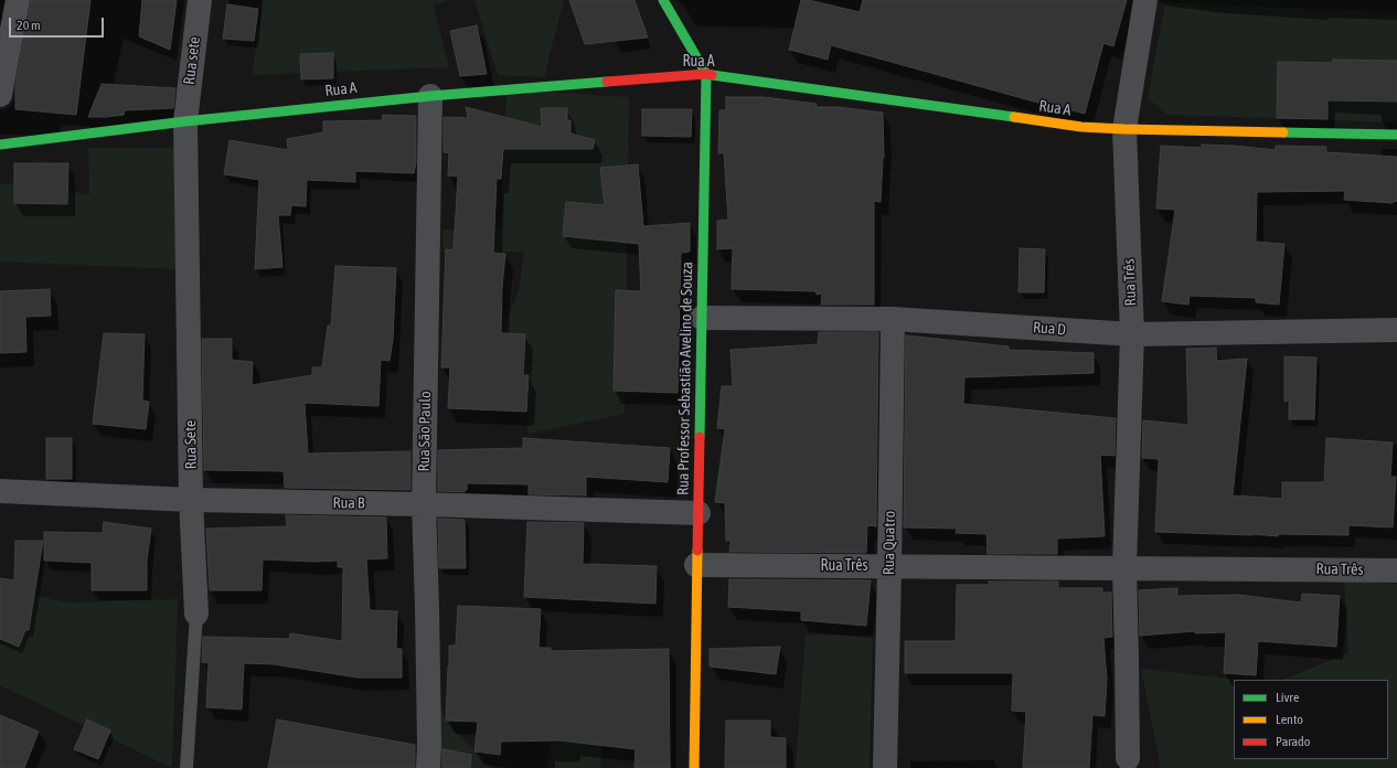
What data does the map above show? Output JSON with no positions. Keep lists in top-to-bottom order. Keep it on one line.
{"streets":{"street":["Rua sete","Rua A","Rua Três","Rua D","Rua Professor Sebastião Avelino de Souza","Rua São Paulo","Rua Sete","Rua B","Rua Quatro"]},"crossings":[["Rua sete","Rua A"],["Rua sete","Rua Sete"],["Rua A","Rua Três"],["Rua A","Rua Professor Sebastião Avelino de Souza"],["Rua A","Rua São Paulo"],["Rua A","Rua Sete"],["Rua Três","Rua D"],["Rua Três","Rua Professor Sebastião Avelino de Souza"],["Rua Três","Rua Quatro"],["Rua D","Rua Professor Sebastião Avelino de Souza"],["Rua D","Rua Quatro"],["Rua Professor Sebastião Avelino de Souza","Rua B"],["Rua São Paulo","Rua B"],["Rua Sete","Rua B"]],"legend":["Livre","Lento","Parado"],"scale_bar":"20 m"}
